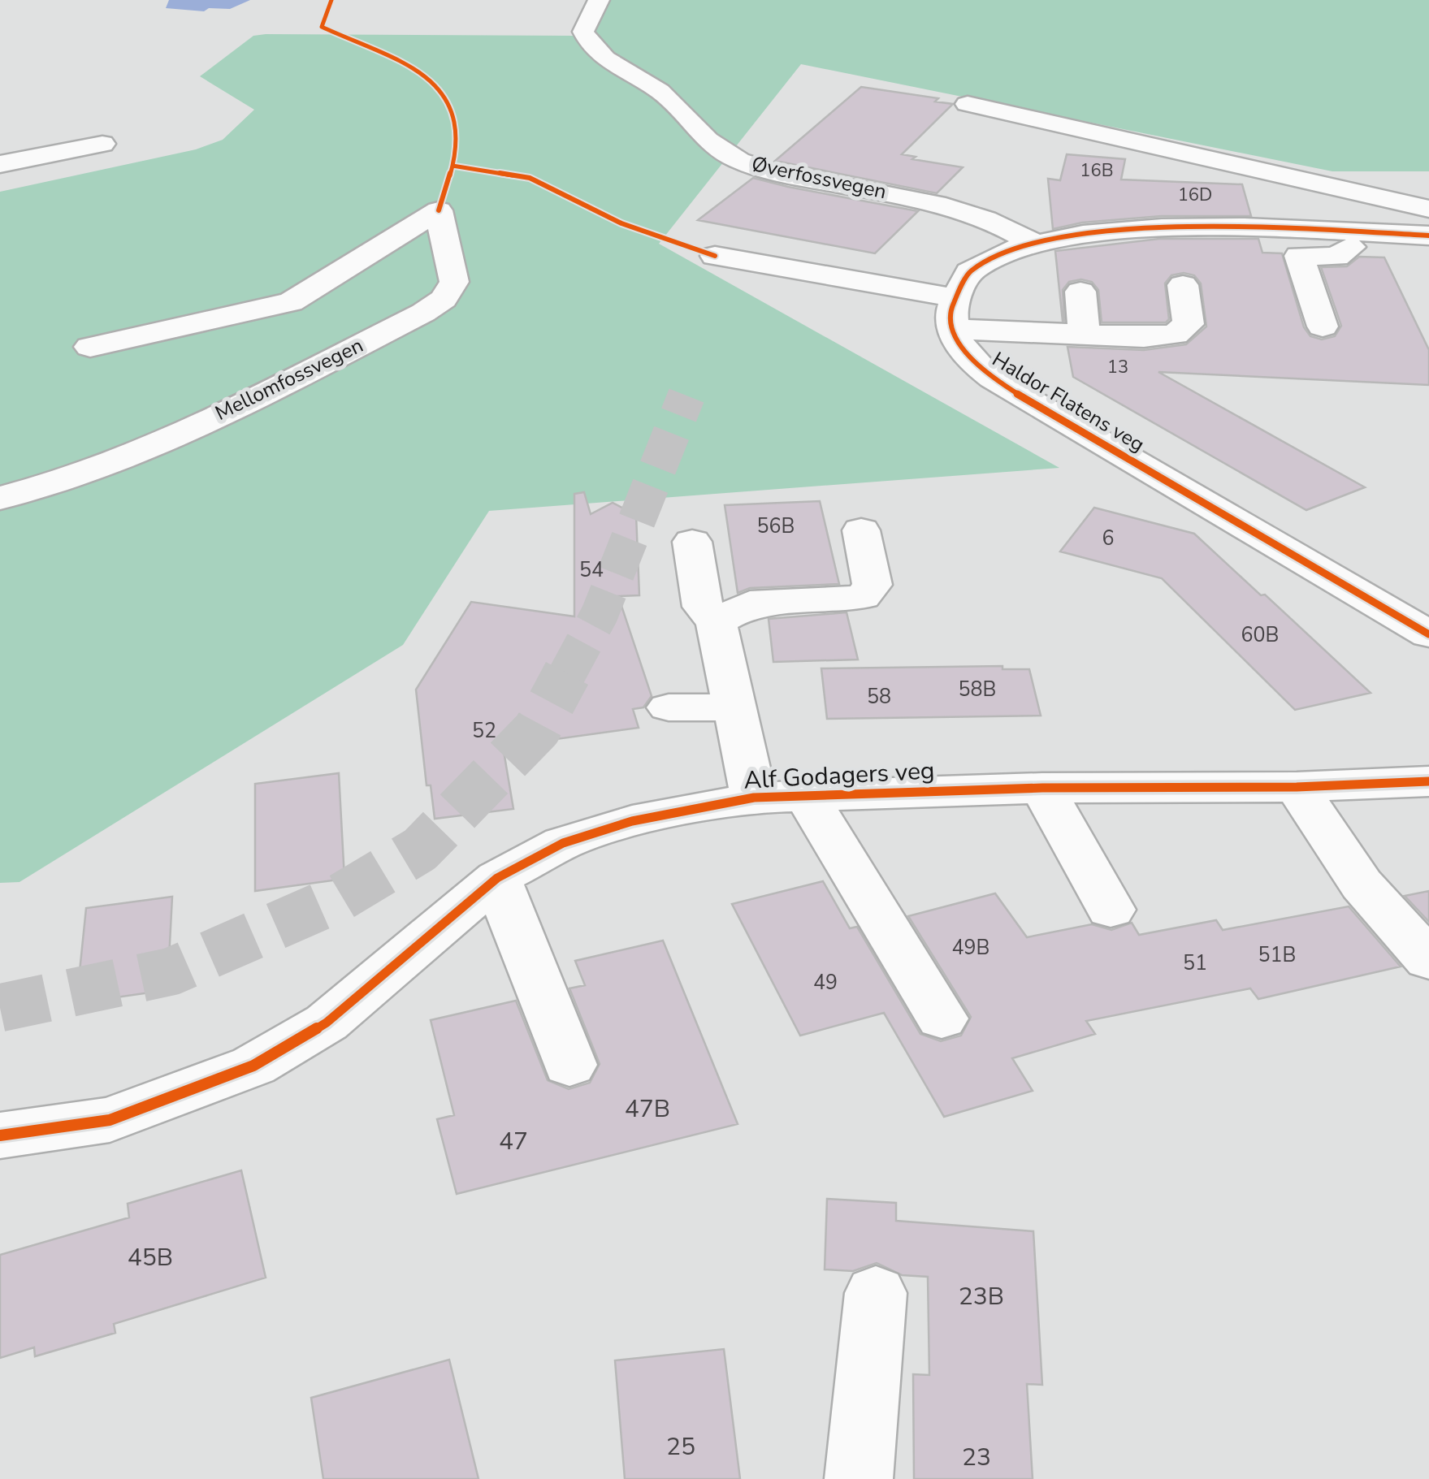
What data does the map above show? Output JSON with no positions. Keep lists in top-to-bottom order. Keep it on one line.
{"streets":{"street":["Øverfossvegen","Mellomfossvegen","Haldor Flatens veg","Alf Godagers veg"]},"house_numbers":["16B","16D","13","56B","6","54","60B","58B","58","52","49B","51B","51","49","47B","47","45B","23B","25","23"]}
